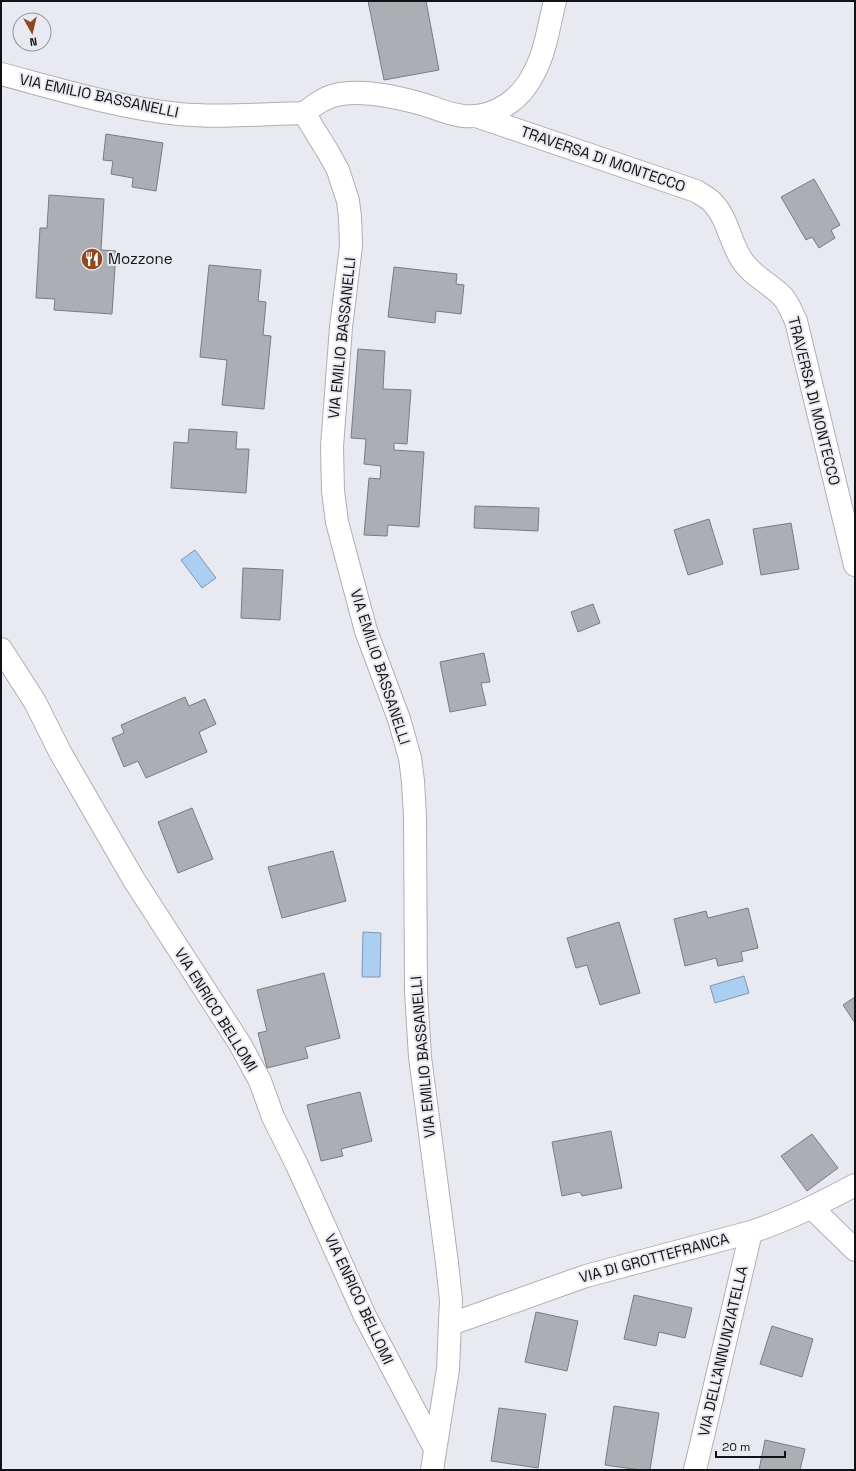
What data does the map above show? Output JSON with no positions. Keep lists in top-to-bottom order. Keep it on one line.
{"streets":{"street":["VIA EMILIO BASSANELLI","TRAVERSA DI MONTECCO","VIA ENRICO BELLOMI","VIA DI GROTTEFRANCA","VIA DELL'ANNUNZIATELLA"]},"crossings":[["VIA EMILIO BASSANELLI","VIA ENRICO BELLOMI"],["VIA EMILIO BASSANELLI","VIA DI GROTTEFRANCA"],["VIA DI GROTTEFRANCA","VIA DELL'ANNUNZIATELLA"]],"places":{"restaurant":["Mozzone"]},"scale_bar":"20 m","north":"bottom"}
